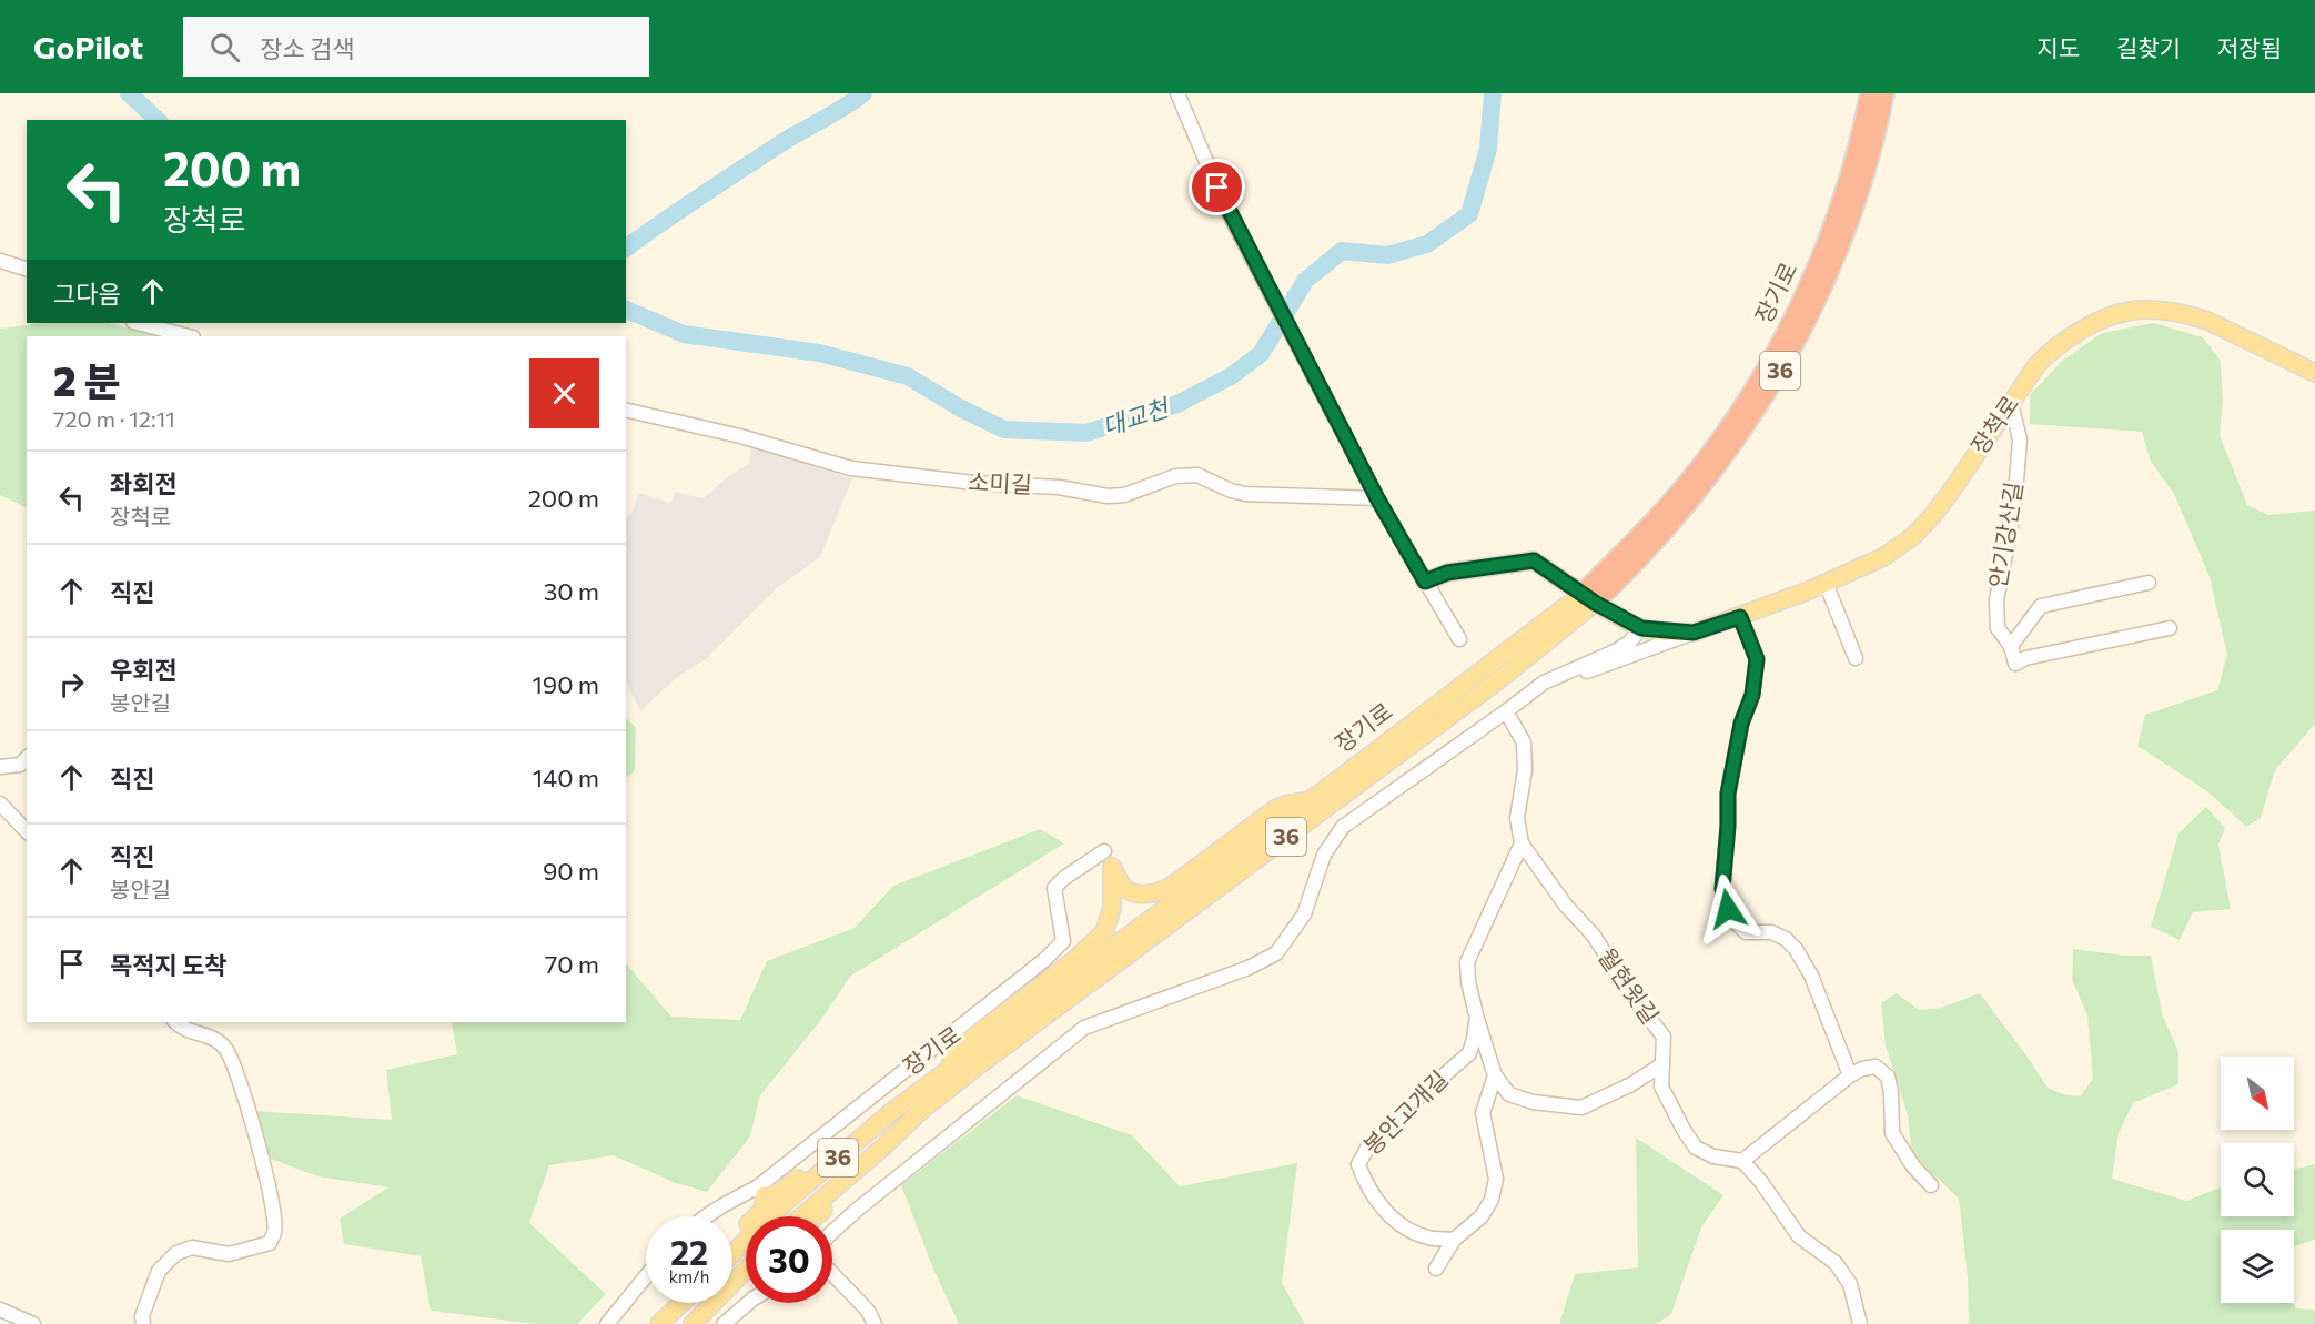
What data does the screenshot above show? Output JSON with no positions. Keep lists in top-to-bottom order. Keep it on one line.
{"streets":{"highway":["장기로","36"],"main road":["장척로"],"street":["소미길","안기강산길","월현윗길","봉안고개길"]},"crossings":[["장척로","안기강산길"],["월현윗길","봉안고개길"]],"water":["대교천"],"north":"bottom right","page":{"header":"GoPilot","search":"장소 검색","nav":["지도","길찾기","저장됨"],"turn":["200 m","장척로"],"then":"그다음","heading":["2 분","720 m · 12:11"],"list":[{"name":"좌회전","note":"장척로","value":"200 m"},{"name":"직진","value":"30 m"},{"name":"우회전","note":"봉안길","value":"190 m"},{"name":"직진","value":"140 m"},{"name":"직진","note":"봉안길","value":"90 m"},{"name":"목적지 도착","value":"70 m"}],"speed":"22 km/h","limit":"30"}}
